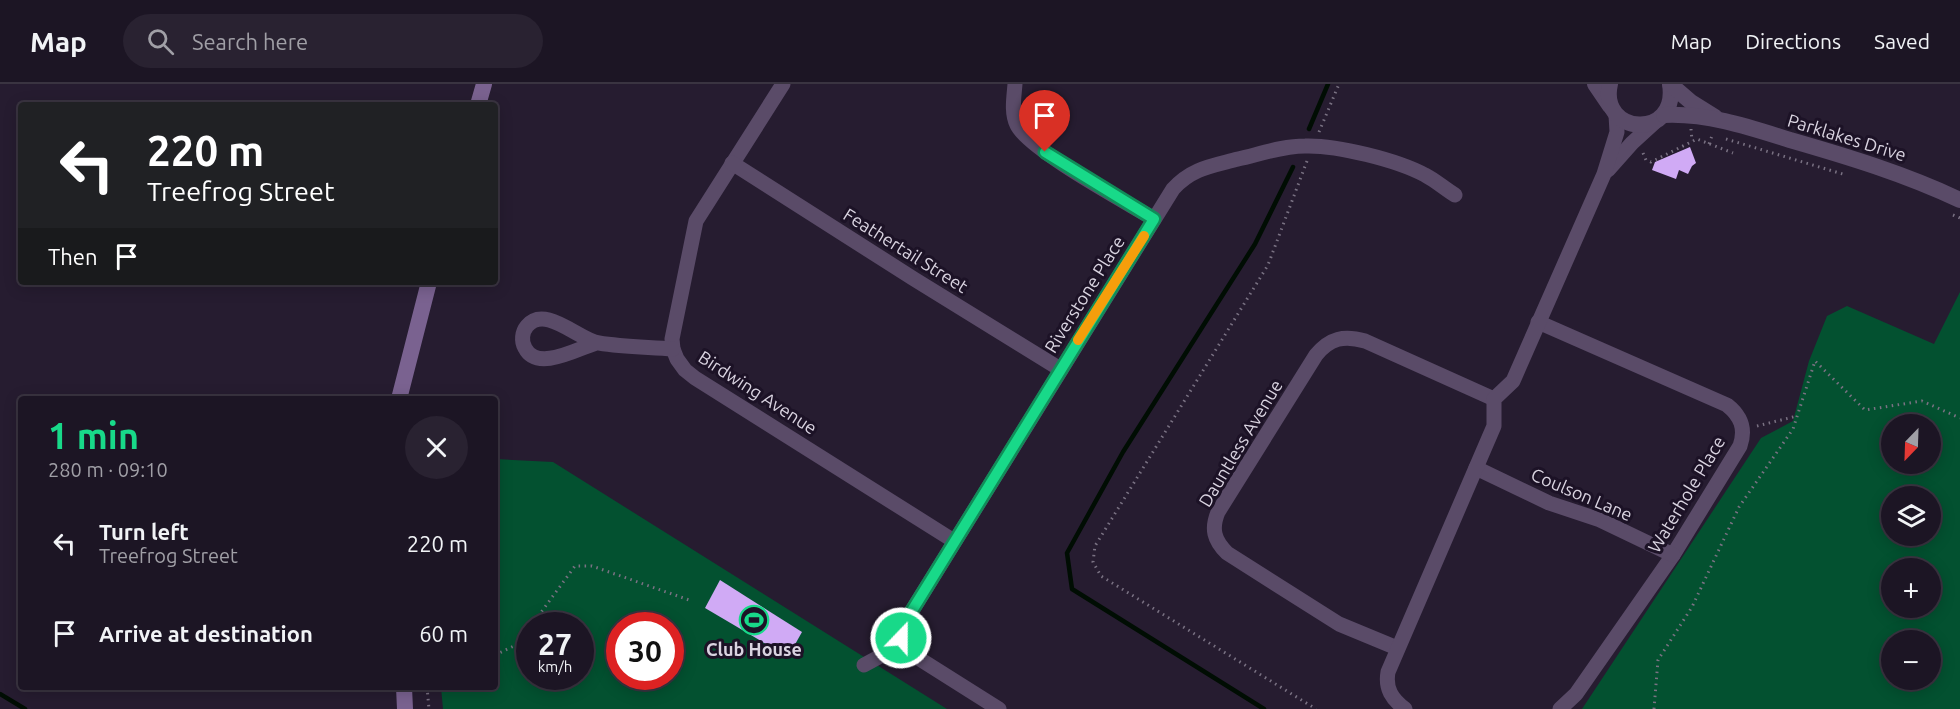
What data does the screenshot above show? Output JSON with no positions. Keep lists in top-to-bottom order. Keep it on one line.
{"streets":{"street":["Parklakes Drive","Feathertail Street","Riverstone Place","Birdwing Avenue","Dauntless Avenue","Coulson Lane","Waterhole Place"]},"crossings":[["Feathertail Street","Riverstone Place"],["Feathertail Street","Birdwing Avenue"],["Riverstone Place","Birdwing Avenue"],["Coulson Lane","Waterhole Place"]],"places":{"sports":["Club House"]},"north":"bottom left","page":{"header":"Map","search":"Search here","nav":["Map","Directions","Saved"],"turn":["220 m","Treefrog Street"],"then":"Then","heading":["1 min","280 m · 09:10"],"map_buttons":["+","−"],"list":[{"name":"Turn left","note":"Treefrog Street","value":"220 m"},{"name":"Arrive at destination","value":"60 m"}],"speed":"27 km/h","limit":"30"}}
